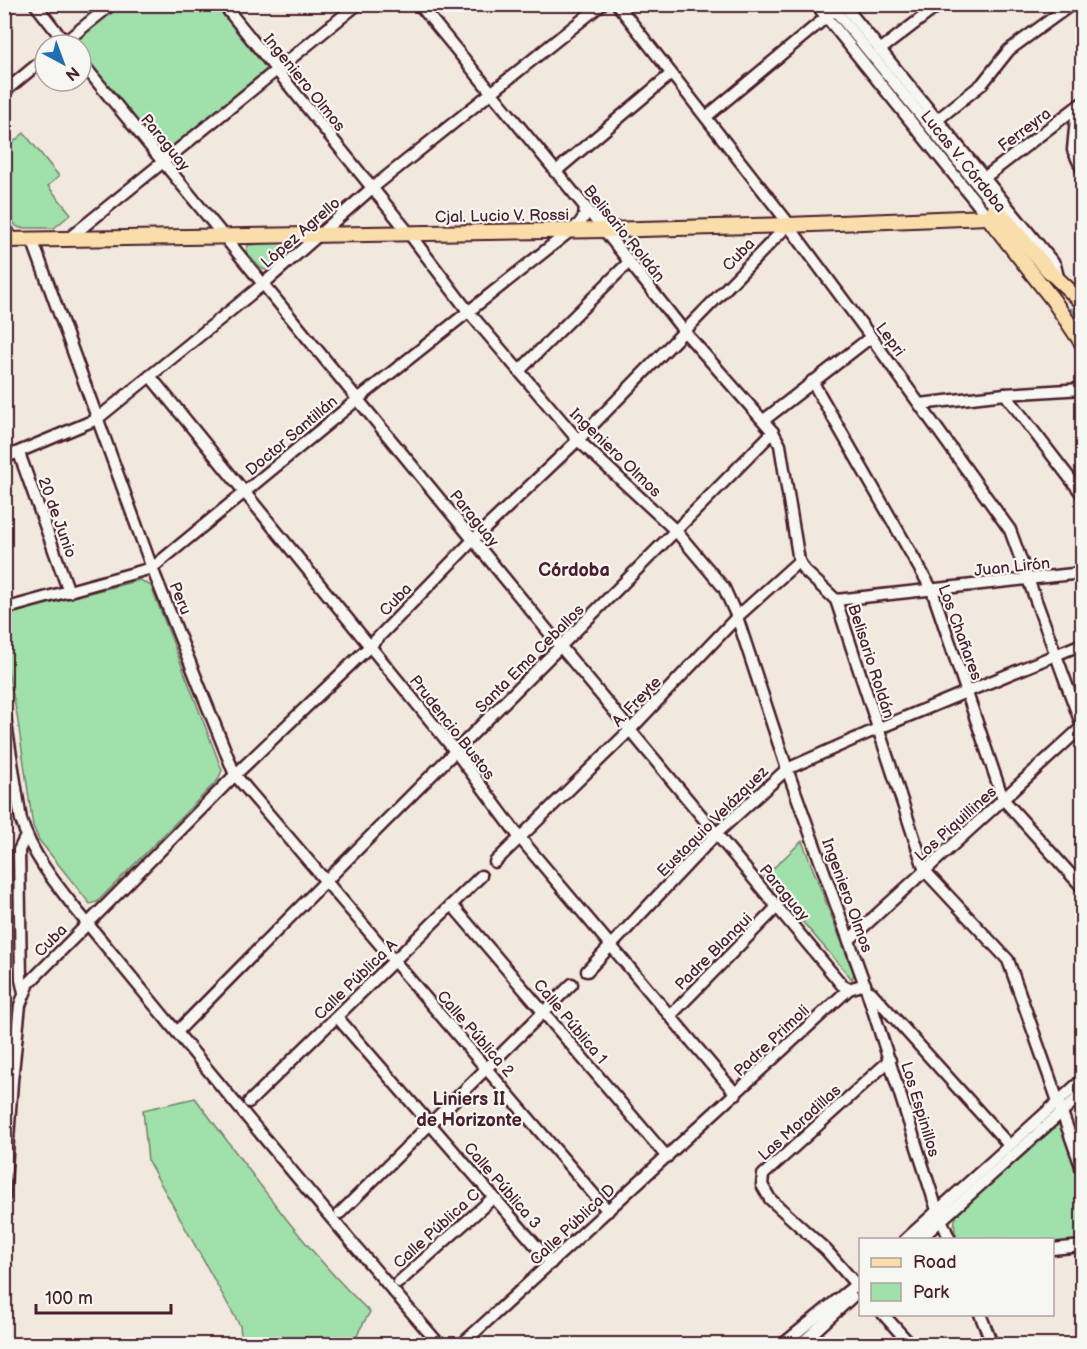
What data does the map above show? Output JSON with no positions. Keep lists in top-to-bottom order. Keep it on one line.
{"streets":{"main road":["Lucas V. Córdoba","Cjal. Lucio V. Rossi"],"street":["Ingeniero Olmos","Ferreyra","Paraguay","López Agrello","Belisario Roldán","Cuba","Lepri","Doctor Santillán","20 de Junio","Juan Lirón","Peru","Los Chañares","Santa Ema Ceballos","A. Freyte","Prudencio Bustos","Eustaquio Velázquez","Los Piquillines","Padre Blanqui","Calle Pública A","Calle Pública 1","Calle Pública 2","Padre Primoli","Los Espinillos","Las Moradillas","Calle Pública 3","Calle Pública D","Calle Pública C"]},"crossings":[["Ingeniero Olmos","Cjal. Lucio V. Rossi"],["Ingeniero Olmos","López Agrello"],["Ingeniero Olmos","Cuba"],["Ingeniero Olmos","Doctor Santillán"],["Ingeniero Olmos","Santa Ema Ceballos"],["Ingeniero Olmos","A. Freyte"],["Ingeniero Olmos","Eustaquio Velázquez"],["Ingeniero Olmos","Los Piquillines"],["Ingeniero Olmos","Padre Primoli"],["Ingeniero Olmos","Los Espinillos"],["Ferreyra","Lucas V. Córdoba"],["Paraguay","Cjal. Lucio V. Rossi"],["Paraguay","López Agrello"],["Paraguay","Cuba"],["Paraguay","Doctor Santillán"],["Paraguay","Santa Ema Ceballos"],["Paraguay","A. Freyte"],["Paraguay","Eustaquio Velázquez"],["Paraguay","Padre Blanqui"],["Paraguay","Padre Primoli"],["Lucas V. Córdoba","Cjal. Lucio V. Rossi"],["Cjal. Lucio V. Rossi","López Agrello"],["Cjal. Lucio V. Rossi","Belisario Roldán"],["Cjal. Lucio V. Rossi","Cuba"],["Cjal. Lucio V. Rossi","Lepri"],["Cjal. Lucio V. Rossi","Doctor Santillán"],["Cjal. Lucio V. Rossi","Peru"],["López Agrello","Belisario Roldán"],["López Agrello","20 de Junio"],["López Agrello","Peru"],["López Agrello","Prudencio Bustos"],["Belisario Roldán","Cuba"],["Belisario Roldán","Doctor Santillán"],["Belisario Roldán","Juan Lirón"],["Belisario Roldán","Santa Ema Ceballos"],["Belisario Roldán","A. Freyte"],["Belisario Roldán","Eustaquio Velázquez"],["Belisario Roldán","Los Piquillines"],["Cuba","Lepri"],["Cuba","Peru"],["Cuba","Prudencio Bustos"],["Lepri","Juan Lirón"],["Lepri","Eustaquio Velázquez"],["Lepri","Los Piquillines"],["Doctor Santillán","20 de Junio"],["Doctor Santillán","Peru"],["Doctor Santillán","Prudencio Bustos"],["Juan Lirón","Los Chañares"],["Peru","Santa Ema Ceballos"],["Peru","Calle Pública 2"],["Los Chañares","Eustaquio Velázquez"],["Los Chañares","Los Piquillines"],["Santa Ema Ceballos","Prudencio Bustos"],["A. Freyte","Prudencio Bustos"],["Prudencio Bustos","Eustaquio Velázquez"],["Prudencio Bustos","Padre Blanqui"],["Prudencio Bustos","Padre Primoli"],["Calle Pública A","Calle Pública 1"],["Calle Pública A","Calle Pública 2"],["Calle Pública A","Calle Pública 3"],["Calle Pública 1","Calle Pública D"],["Calle Pública 2","Calle Pública D"],["Padre Primoli","Los Espinillos"],["Padre Primoli","Calle Pública D"],["Los Espinillos","Las Moradillas"],["Calle Pública 3","Calle Pública D"],["Calle Pública 3","Calle Pública C"]],"districts":["Córdoba","Liniers II de Horizonte"],"legend":["Road","Park"],"scale_bar":"100 m","north":"bottom right"}
